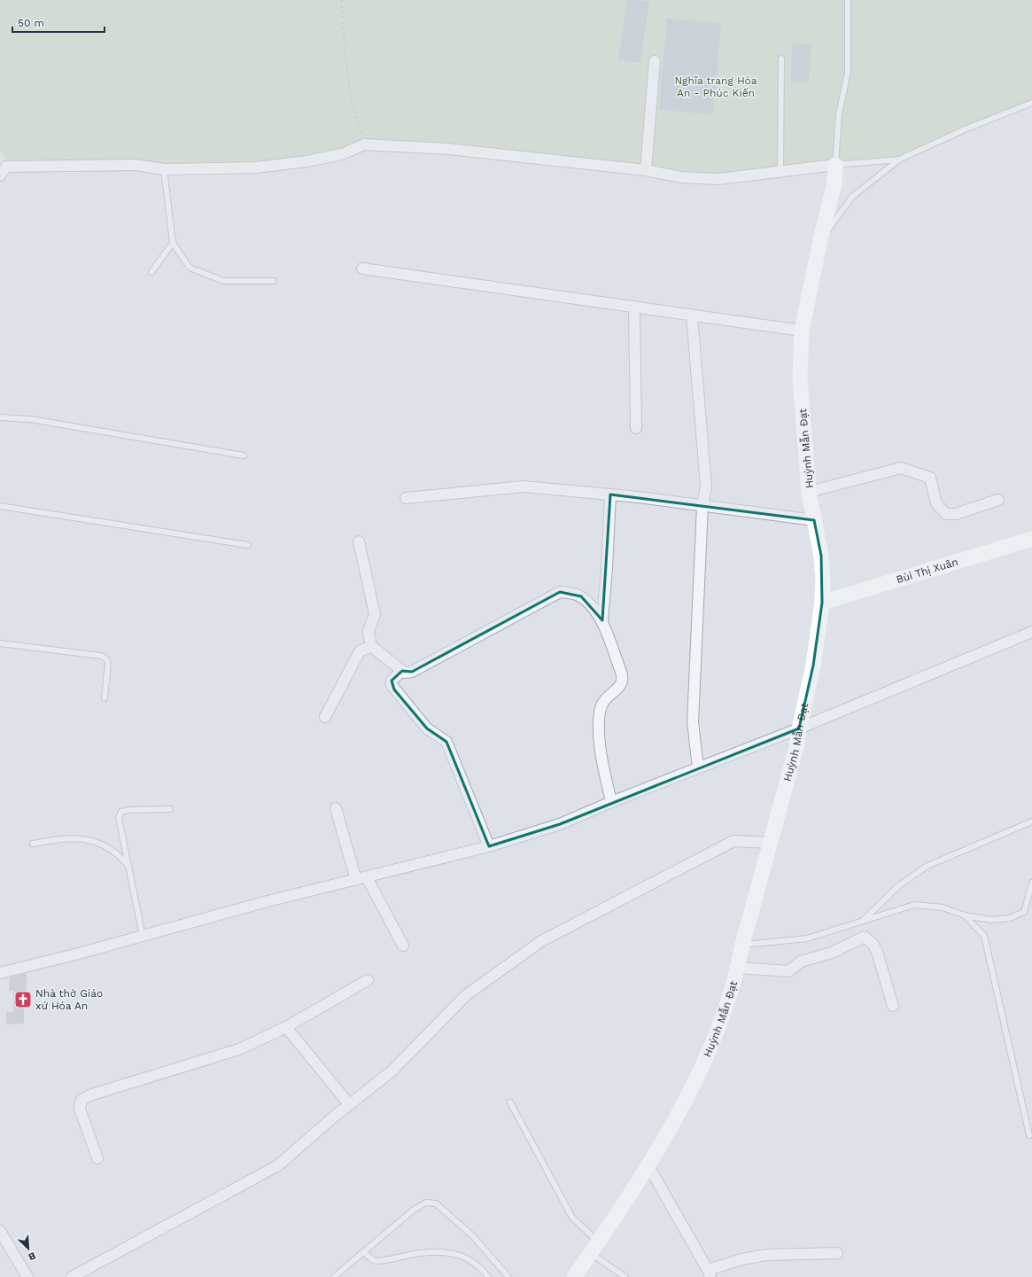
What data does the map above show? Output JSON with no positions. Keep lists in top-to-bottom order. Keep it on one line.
{"streets":{"main road":["Huỳnh Mẫn Đạt","Bùi Thị Xuân"]},"crossings":[["Huỳnh Mẫn Đạt","Bùi Thị Xuân"]],"parks":["Nghĩa trang Hóa An - Phúc Kiến"],"places":{"church":["Nhà thờ Giáo xứ Hóa An"]},"scale_bar":"50 m","north":"bottom right"}
